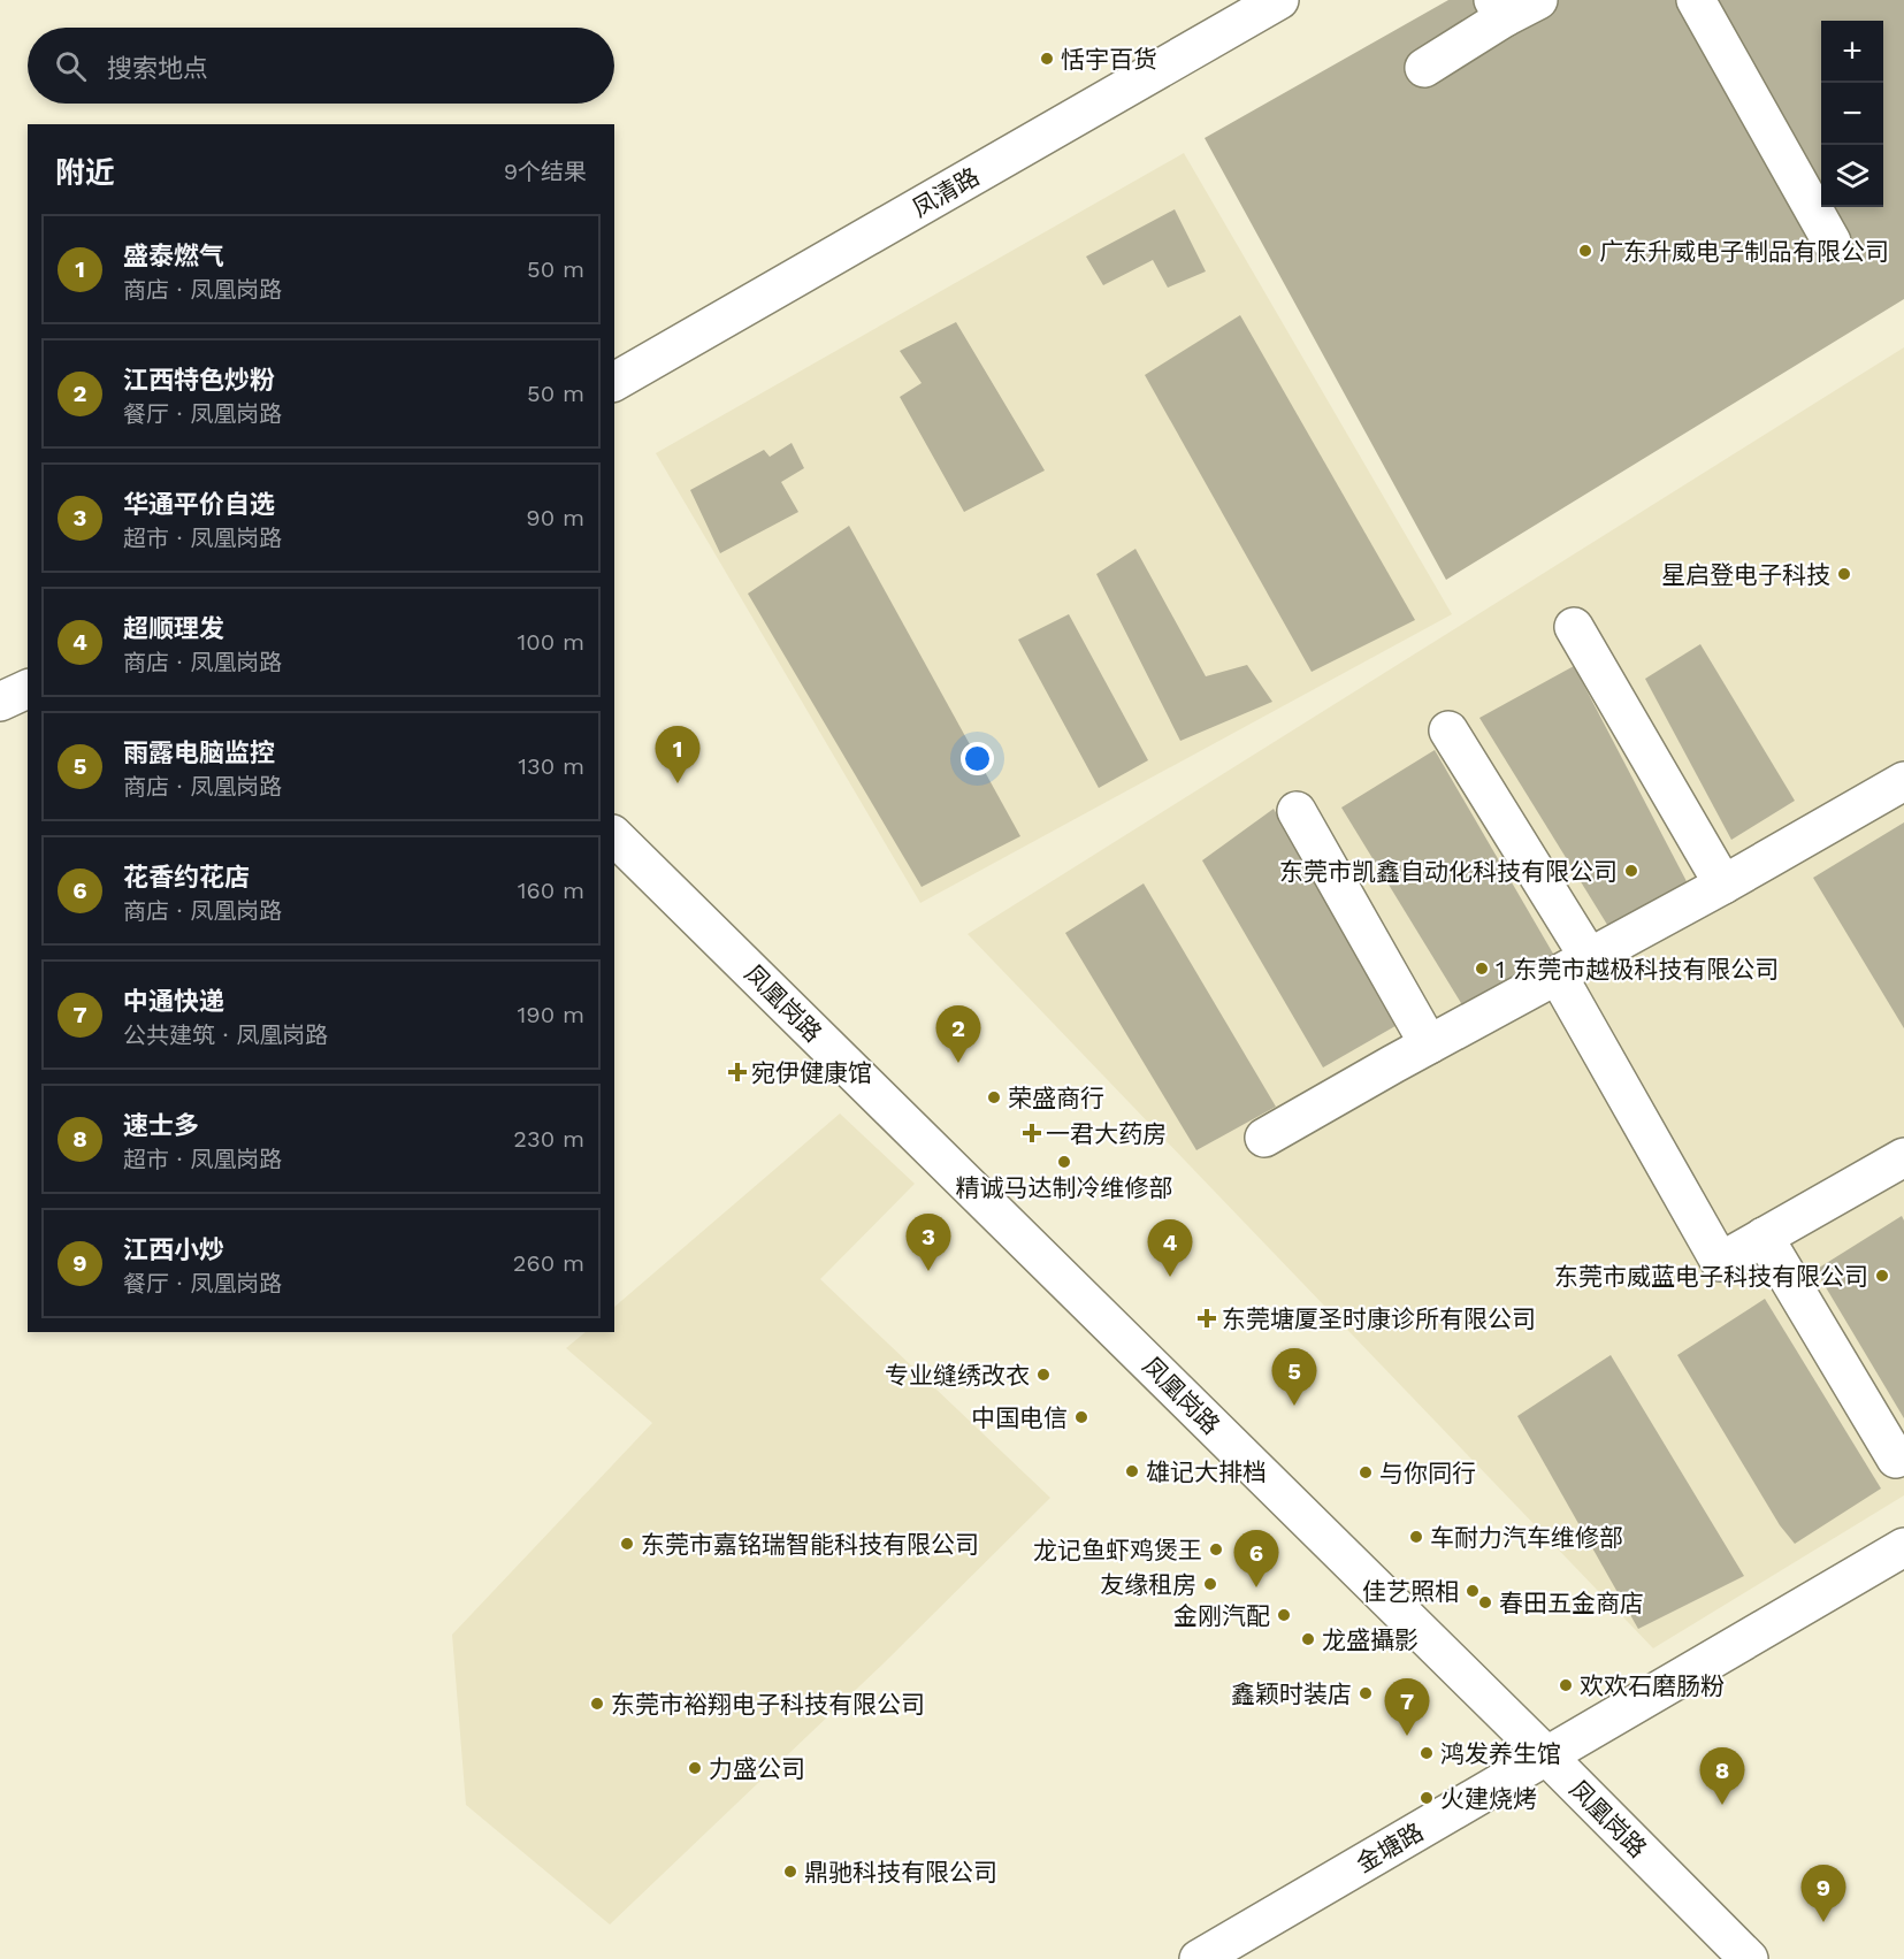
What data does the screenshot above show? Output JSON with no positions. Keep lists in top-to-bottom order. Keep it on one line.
{"streets":{"street":["凤清路","凤凰岗路","金塘路"]},"crossings":[["凤凰岗路","金塘路"]],"places":{"other":["恬宇百货","广东升威电子制品有限公司","星启登电子科技","东莞市凯鑫自动化科技有限公司","1 东莞市越极科技有限公司","荣盛商行","精诚马达制冷维修部","东莞市威蓝电子科技有限公司","专业缝绣改衣","中国电信","雄记大排档","与你同行","车耐力汽车维修部","东莞市嘉铭瑞智能科技有限公司","龙记鱼虾鸡煲王","友缘租房","佳艺照相","春田五金商店","金刚汽配","龙盛攝影","欢欢石磨肠粉","鑫颖时装店","东莞市裕翔电子科技有限公司","鸿发养生馆","力盛公司","火建烧烤","鼎驰科技有限公司"],"health":["宛伊健康馆","一君大药房","东莞塘厦圣时康诊所有限公司"]},"page":{"map_buttons":["+","−"],"search":"搜索地点","heading":["附近","9个结果"],"list":[{"mark":"1","name":"盛泰燃气","note":"商店 · 凤凰岗路","value":"50 m"},{"mark":"2","name":"江西特色炒粉","note":"餐厅 · 凤凰岗路","value":"50 m"},{"mark":"3","name":"华通平价自选","note":"超市 · 凤凰岗路","value":"90 m"},{"mark":"4","name":"超顺理发","note":"商店 · 凤凰岗路","value":"100 m"},{"mark":"5","name":"雨露电脑监控","note":"商店 · 凤凰岗路","value":"130 m"},{"mark":"6","name":"花香约花店","note":"商店 · 凤凰岗路","value":"160 m"},{"mark":"7","name":"中通快递","note":"公共建筑 · 凤凰岗路","value":"190 m"},{"mark":"8","name":"速士多","note":"超市 · 凤凰岗路","value":"230 m"},{"mark":"9","name":"江西小炒","note":"餐厅 · 凤凰岗路","value":"260 m"}],"pins":["1","2","3","4","5","6","7","8","9"]}}
